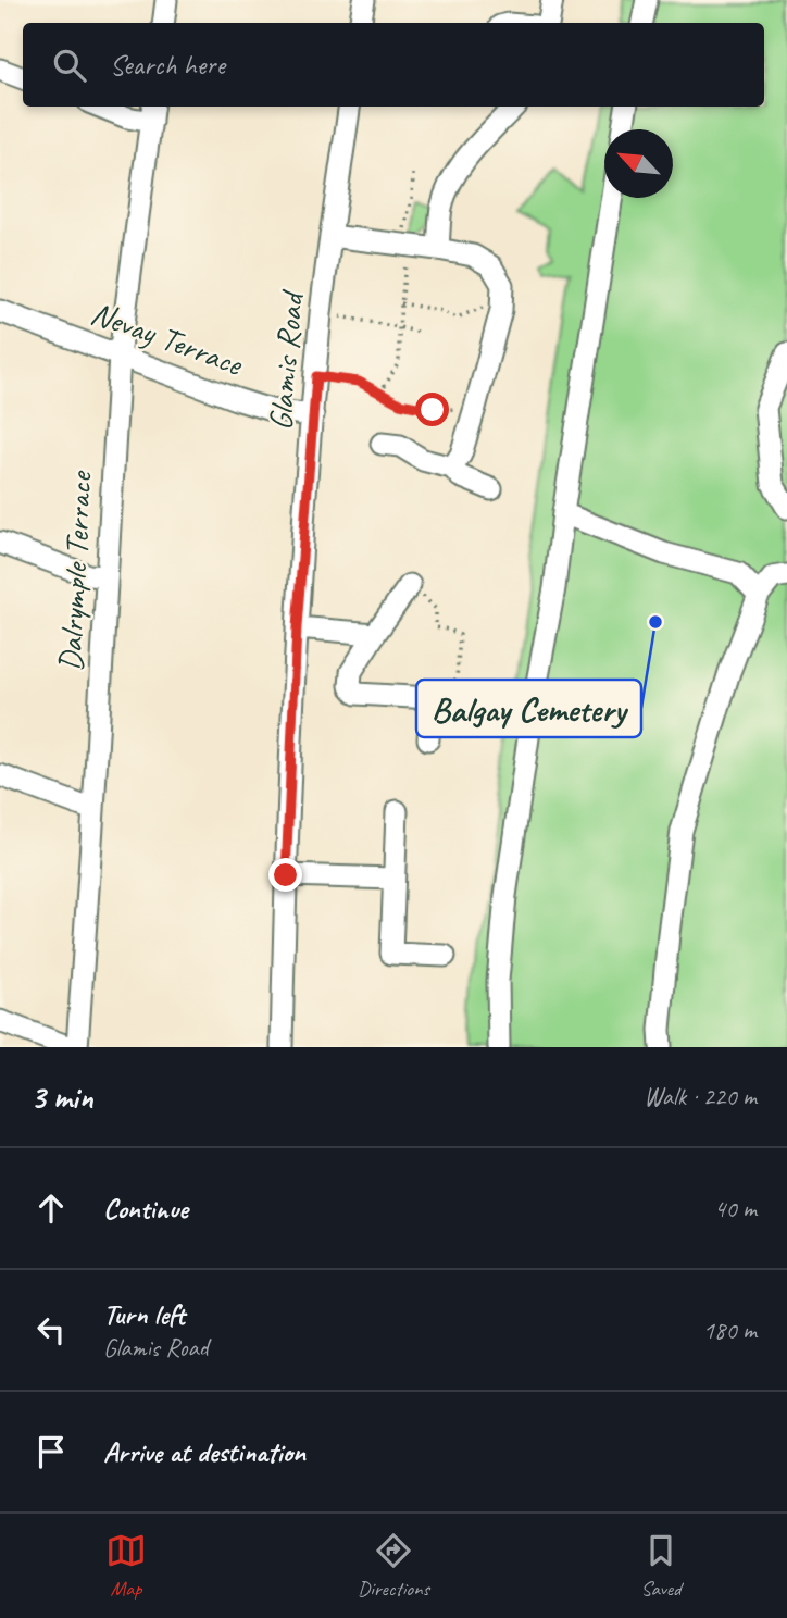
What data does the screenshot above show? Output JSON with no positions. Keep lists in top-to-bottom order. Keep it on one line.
{"streets":{"street":["Nevay Terrace","Glamis Road","Dalrymple Terrace"]},"crossings":[["Nevay Terrace","Glamis Road"],["Nevay Terrace","Dalrymple Terrace"]],"places":["Balgay Cemetery"],"north":"top left","page":{"search":"Search here","heading":["3 min","Walk · 220 m"],"list":[["Continue","40 m"],["Turn left","Glamis Road","180 m"],"Arrive at destination"],"nav":["Map","Directions","Saved"]}}
